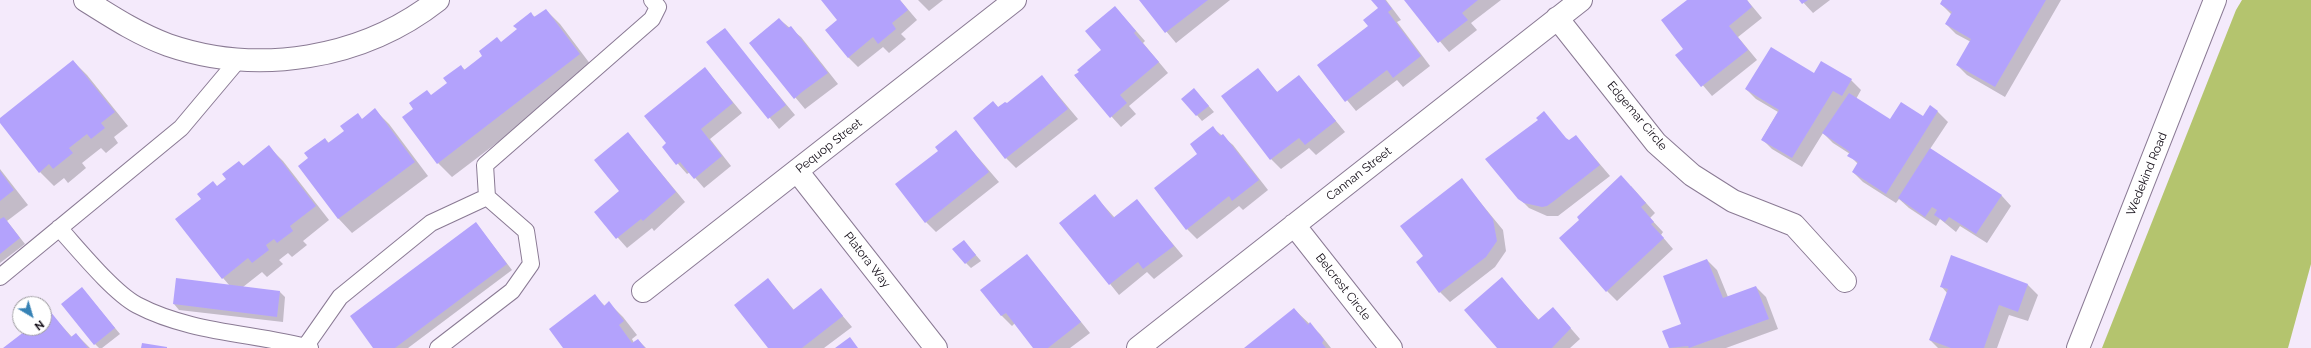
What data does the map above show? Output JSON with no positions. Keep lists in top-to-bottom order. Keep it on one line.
{"streets":{"street":["Edgemar Circle","Pequop Street","Cannan Street","Wedekind Road","Platora Way","Belcrest Circle"]},"crossings":[["Edgemar Circle","Cannan Street"],["Pequop Street","Platora Way"],["Cannan Street","Belcrest Circle"]],"north":"bottom right"}
